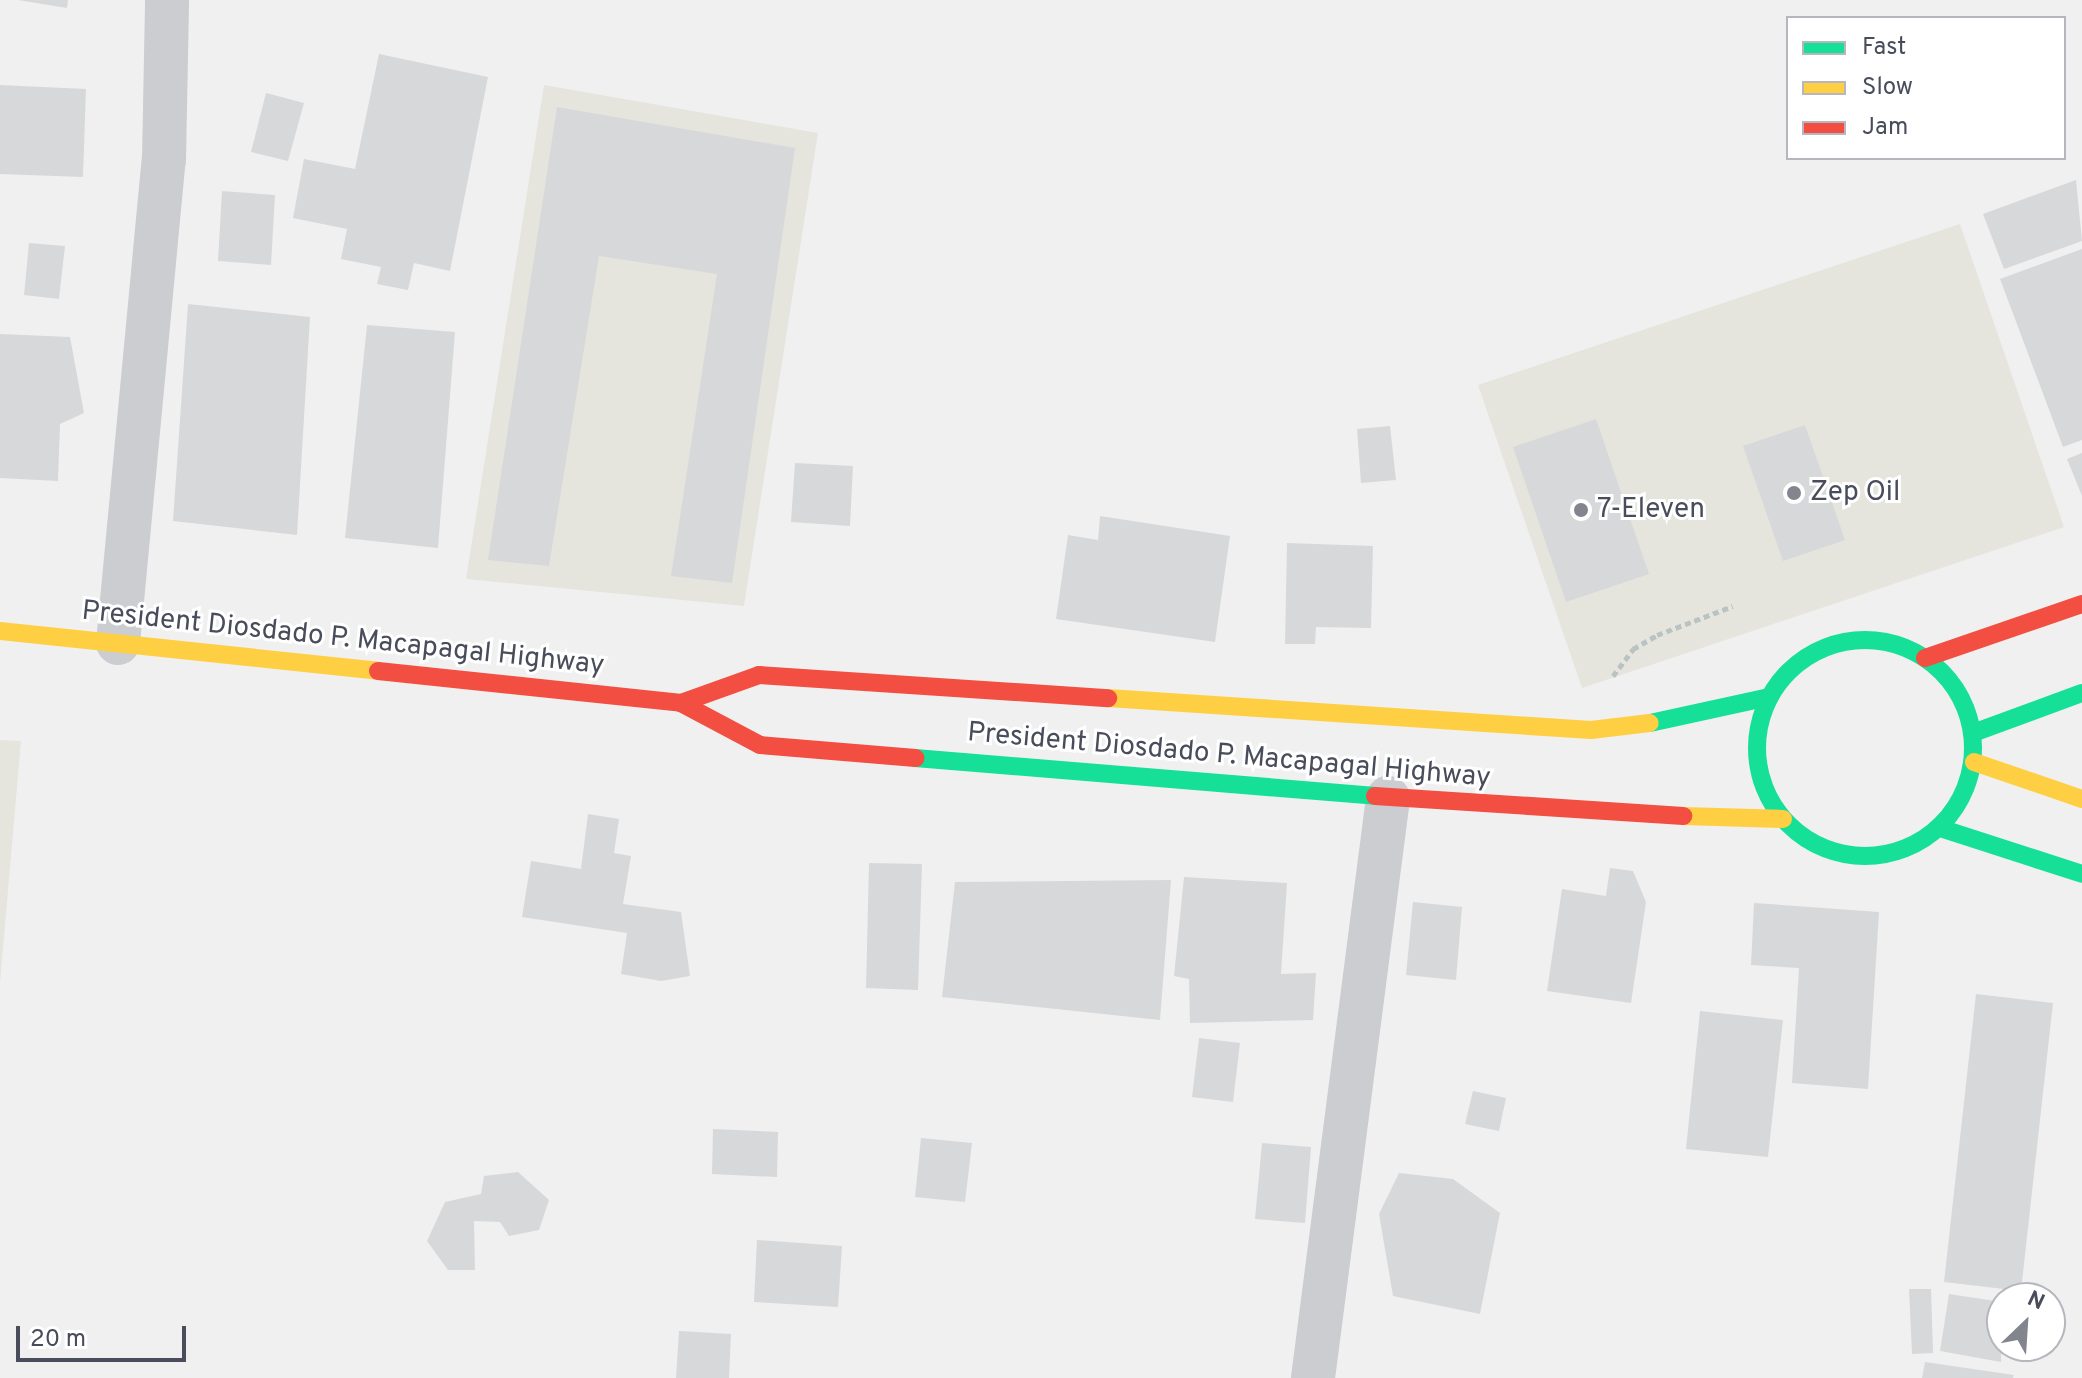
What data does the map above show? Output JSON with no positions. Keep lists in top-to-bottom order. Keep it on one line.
{"streets":{"main road":["President Diosdado P. Macapagal Highway"]},"places":["Zep Oil","7-Eleven"],"legend":["Fast","Slow","Jam"],"scale_bar":"20 m","north":"top right"}
